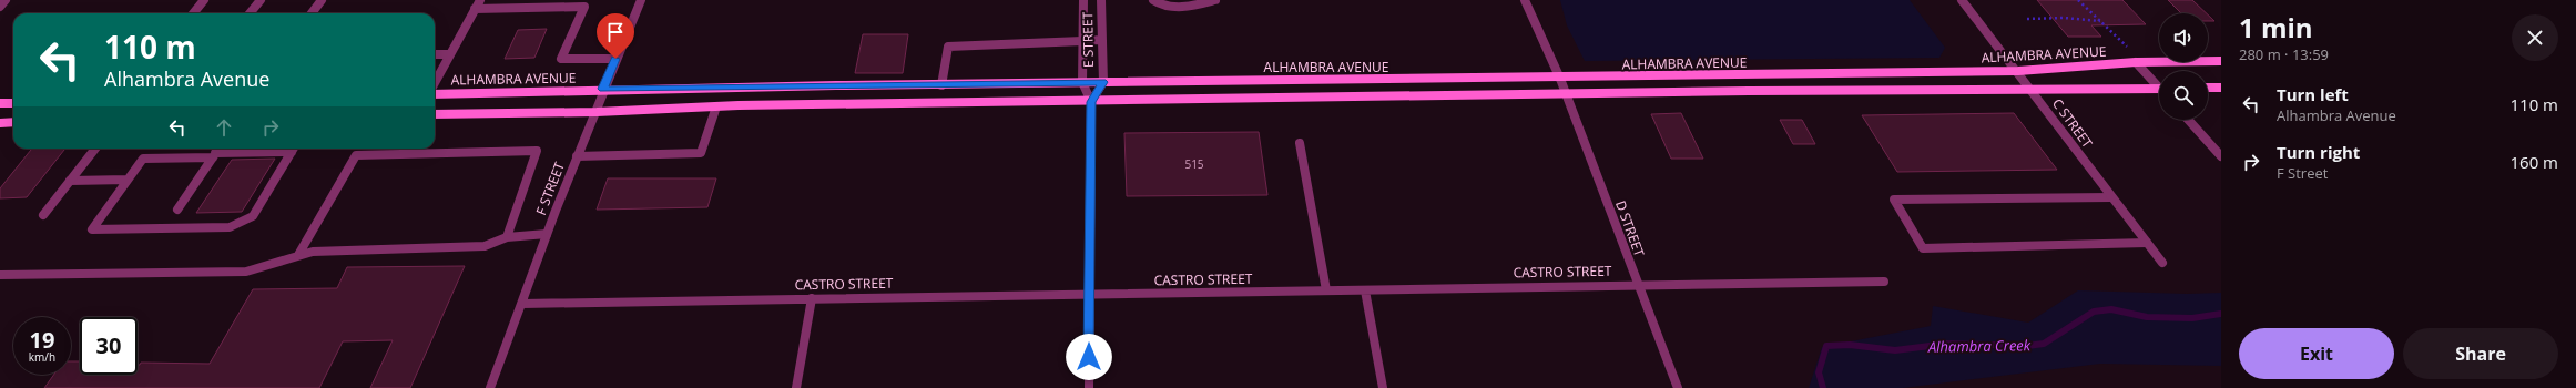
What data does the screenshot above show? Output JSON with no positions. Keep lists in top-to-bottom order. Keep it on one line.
{"streets":{"main road":["ALHAMBRA AVENUE"],"street":["E STREET","C STREET","F STREET","D STREET","CASTRO STREET"]},"crossings":[["E STREET","ALHAMBRA AVENUE"],["E STREET","CASTRO STREET"],["ALHAMBRA AVENUE","C STREET"],["ALHAMBRA AVENUE","F STREET"],["ALHAMBRA AVENUE","D STREET"],["F STREET","CASTRO STREET"],["D STREET","CASTRO STREET"]],"water":["Alhambra Creek"],"house_numbers":["515"],"page":{"heading":["1 min","280 m · 13:59"],"turn":["110 m","Alhambra Avenue"],"list":[{"name":"Turn left","note":"Alhambra Avenue","value":"110 m"},{"name":"Turn right","note":"F Street","value":"160 m"}],"speed":"19 km/h","limit":"30","buttons":["Exit","Share"]}}
